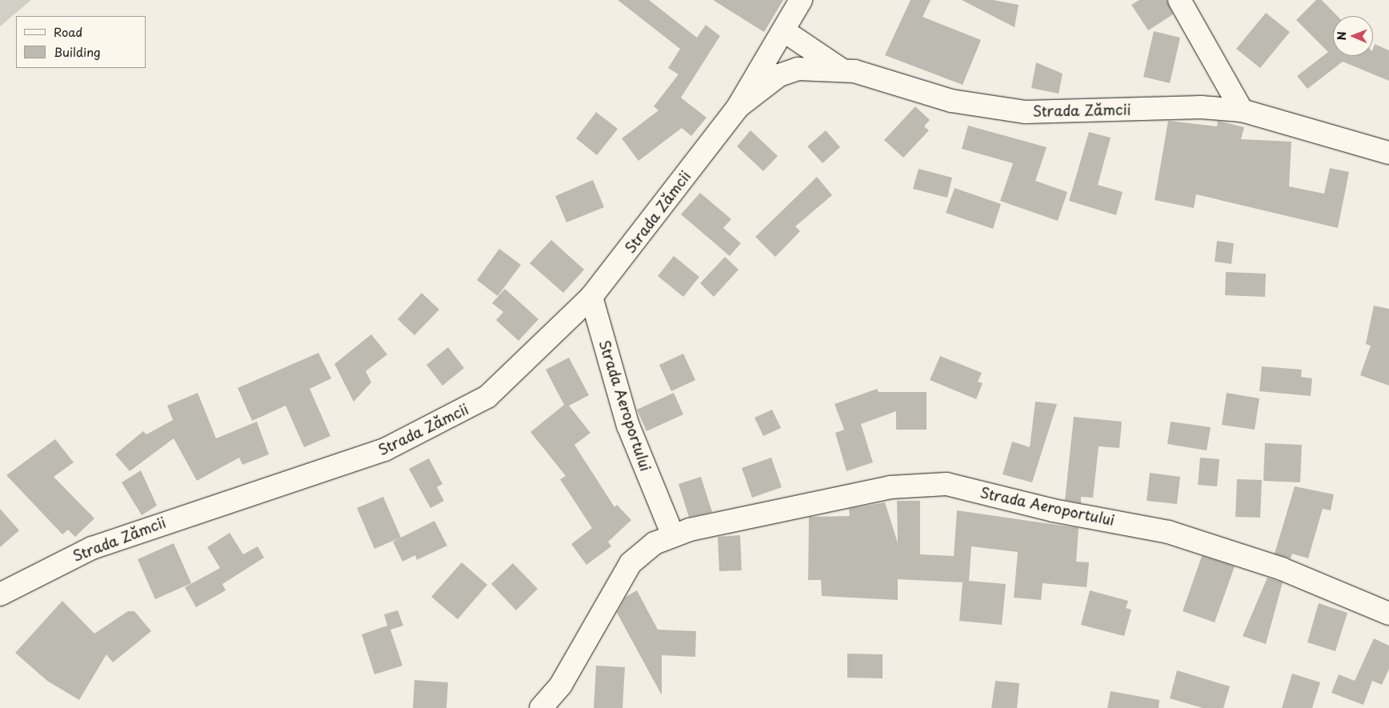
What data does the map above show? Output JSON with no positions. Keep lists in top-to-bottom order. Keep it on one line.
{"streets":{"main road":["Strada Zămcii","Strada Aeroportului"]},"crossings":[["Strada Zămcii","Strada Aeroportului"]],"legend":["Road","Building"],"north":"left"}
